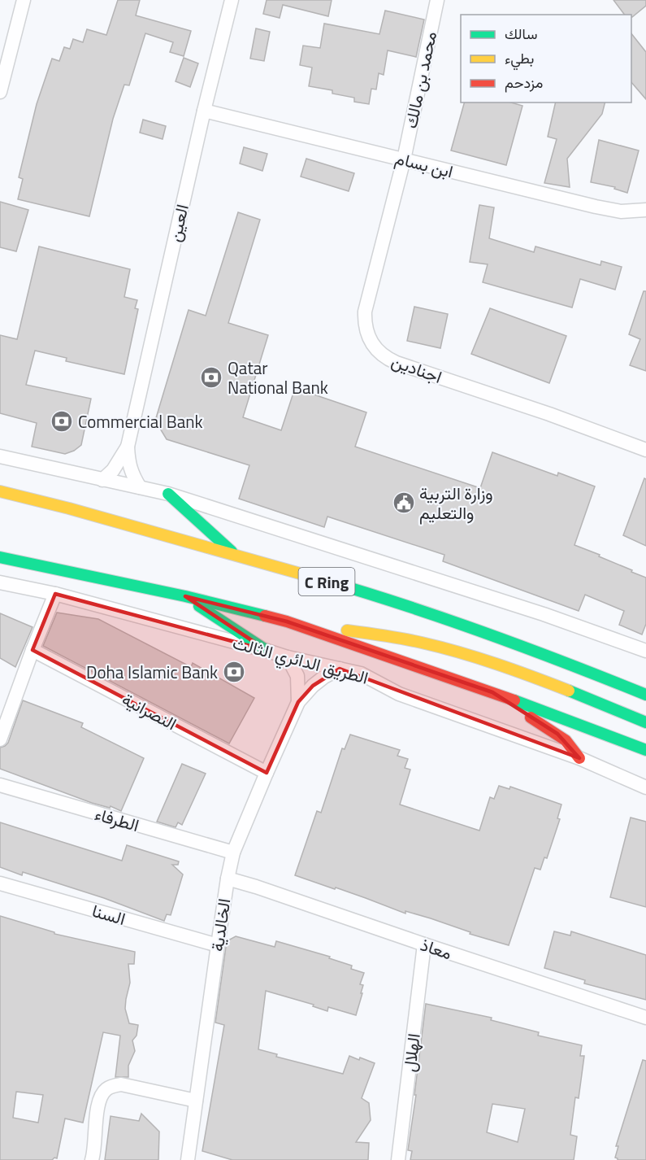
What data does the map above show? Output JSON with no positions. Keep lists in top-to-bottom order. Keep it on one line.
{"streets":{"highway":["C Ring","الطريق الدائري الثالث"],"street":["محمد بن مالك","ابن بسام","العين","اجنادين","النصرانية","الطرفاء","السنا","الخالدية","معاذ","الهلال"]},"crossings":[["محمد بن مالك","ابن بسام"],["محمد بن مالك","اجنادين"],["ابن بسام","العين"],["ابن بسام","اجنادين"],["الطريق الدائري الثالث","الخالدية"],["النصرانية","الخالدية"],["الطرفاء","الخالدية"],["السنا","الخالدية"],["الخالدية","معاذ"],["معاذ","الهلال"]],"places":{"bank":["Qatar National Bank","Commercial Bank","Doha Islamic Bank"],"public building":["وزارة التربية والتعليم"]},"legend":["سالك","بطيء","مزدحم"]}
